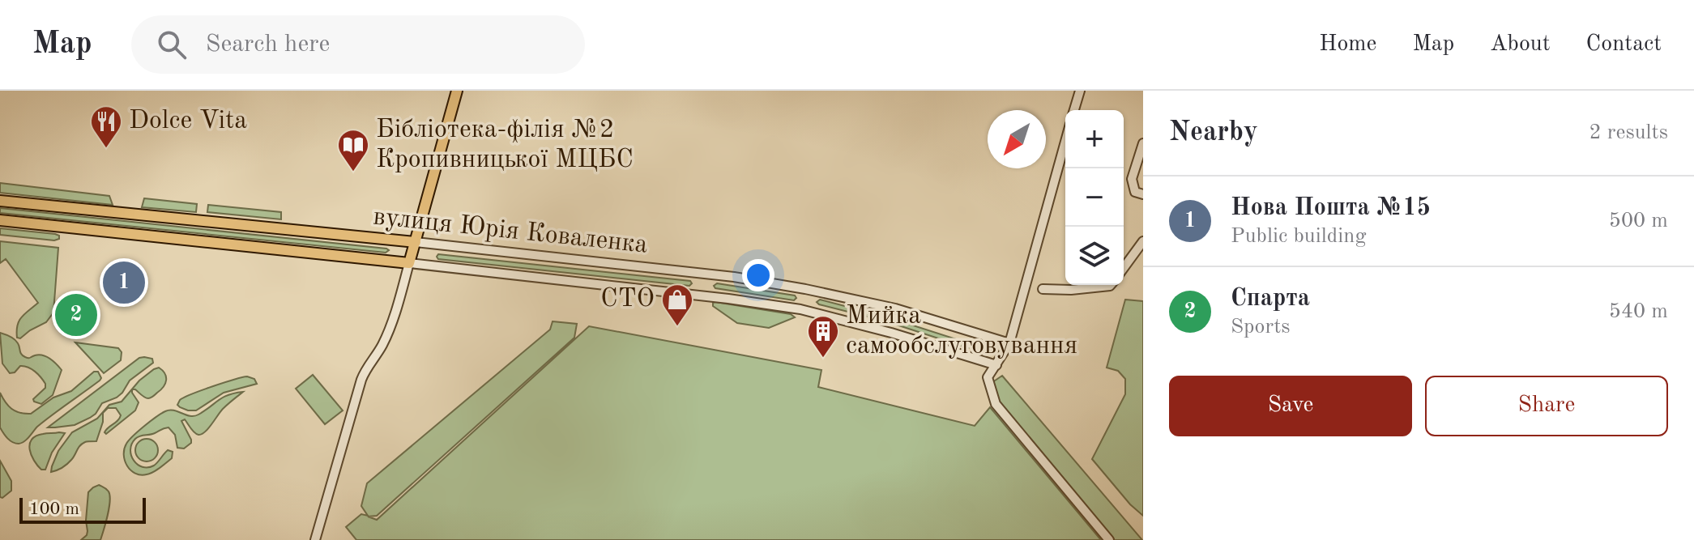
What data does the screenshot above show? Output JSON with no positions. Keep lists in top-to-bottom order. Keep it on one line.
{"streets":{"main road":["вулиця Юрія Коваленка"]},"places":{"restaurant":["Dolce Vita"],"library":["Бібліотека-філія №2 Кропивницької МЦБС"],"shop":["СТО"],"building":["Мийка самообслуговування"]},"scale_bar":"100 m","north":"bottom left","page":{"header":"Map","search":"Search here","nav":["Home","Map","About","Contact"],"heading":["Nearby","2 results"],"map_buttons":["+","−"],"list":[{"mark":"1","name":"Нова Пошта №15","note":"Public building","value":"500 m"},{"mark":"2","name":"Спарта","note":"Sports","value":"540 m"}],"pins":["1","2"],"buttons":["Save","Share"],"scale":"100 m"}}
